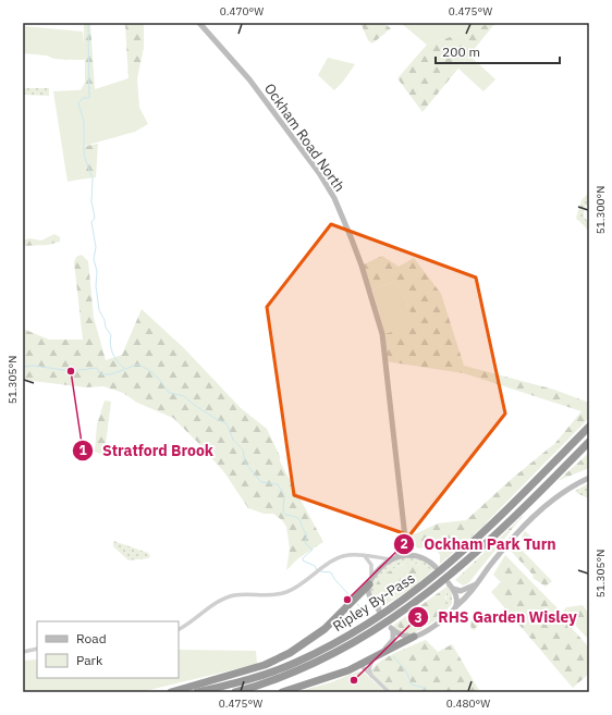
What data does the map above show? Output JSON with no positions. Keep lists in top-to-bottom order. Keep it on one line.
{"streets":{"highway":["Ripley By-Pass"],"main road":["Ockham Road North"]},"places":["Stratford Brook","Ockham Park Turn","RHS Garden Wisley"],"legend":["Road","Park"],"scale_bar":"200 m","coordinates":["0.470°W","0.475°W","51.300°N","51.305°N","0.480°W"]}
